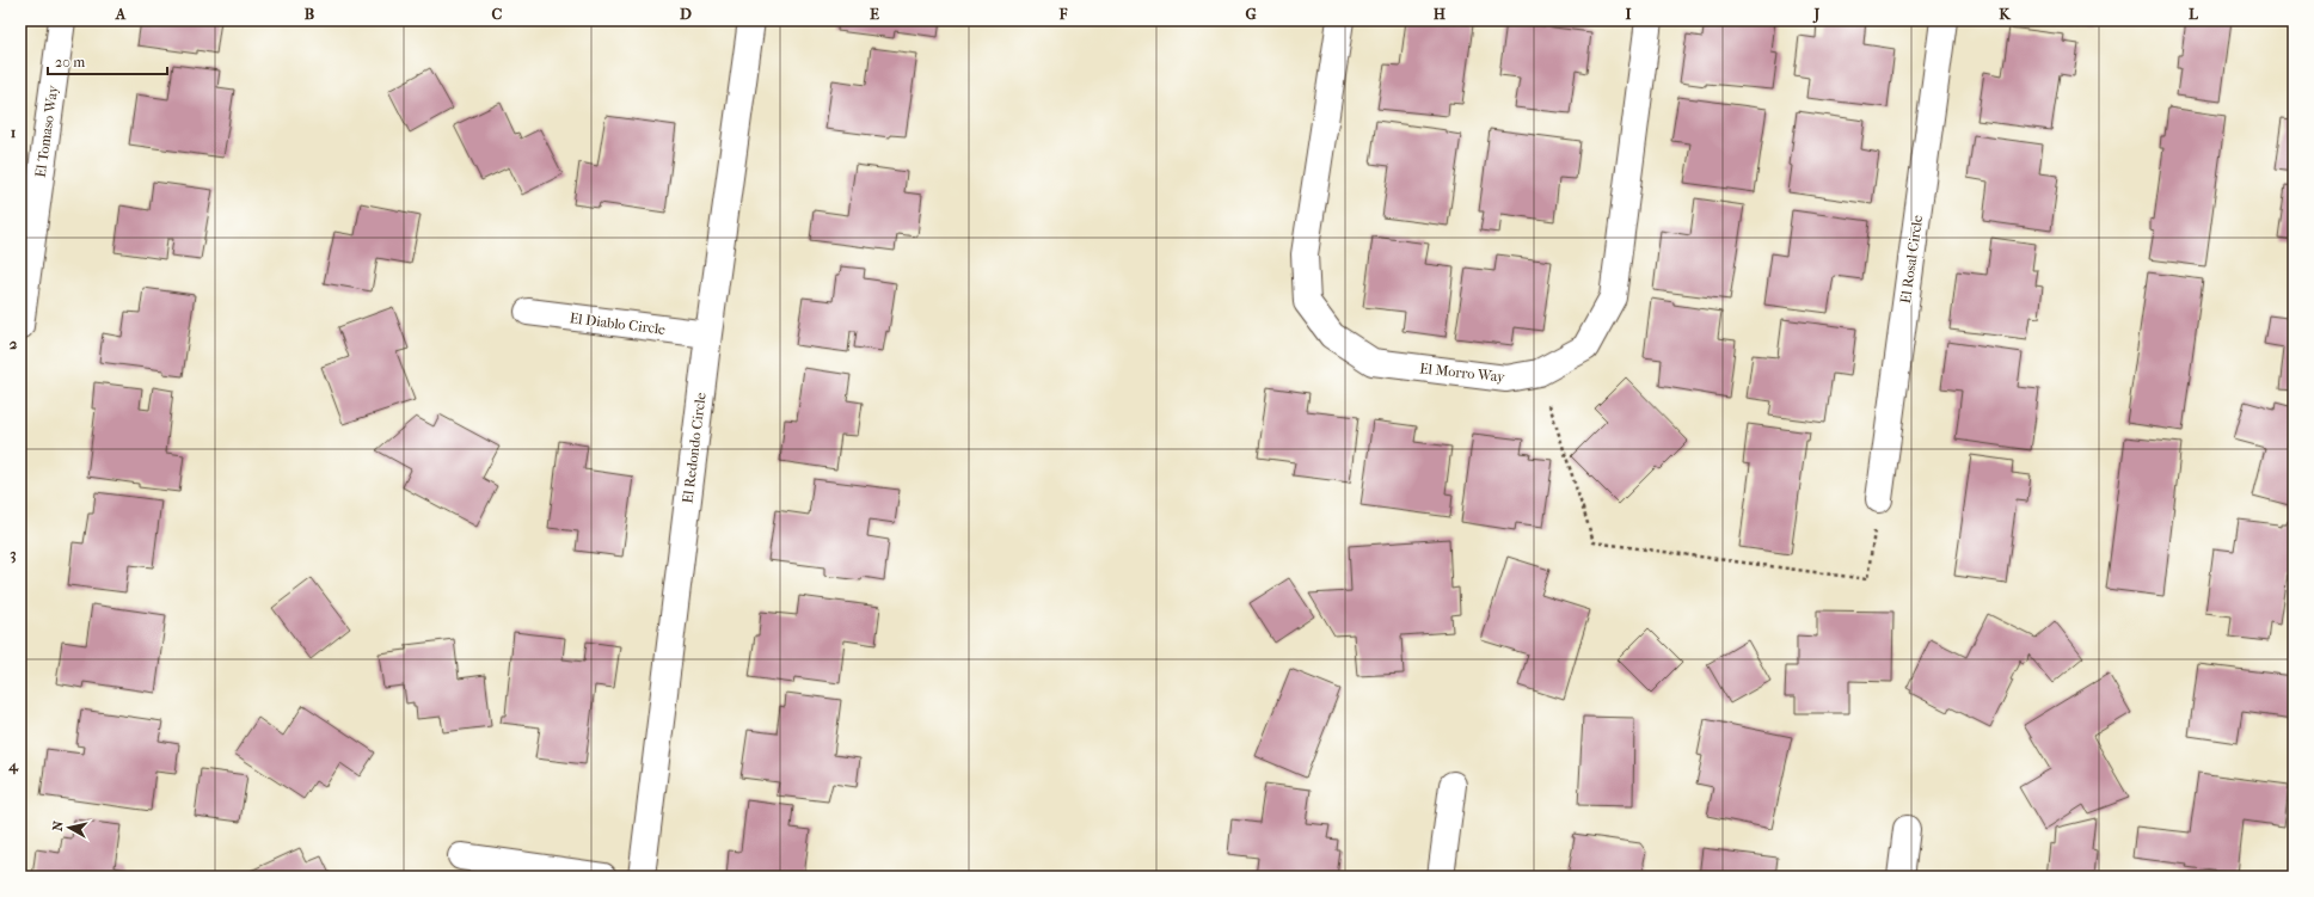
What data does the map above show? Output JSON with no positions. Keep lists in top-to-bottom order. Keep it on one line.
{"streets":{"street":["El Tomaso Way","El Rosal Circle","El Diablo Circle","El Morro Way","El Redondo Circle"]},"crossings":[["El Diablo Circle","El Redondo Circle"]],"scale_bar":"20 m","north":"left","grid":{"columns":["A","B","C","D","E","F","G","H","I","J","K","L"],"rows":["1","2","3","4"]}}
